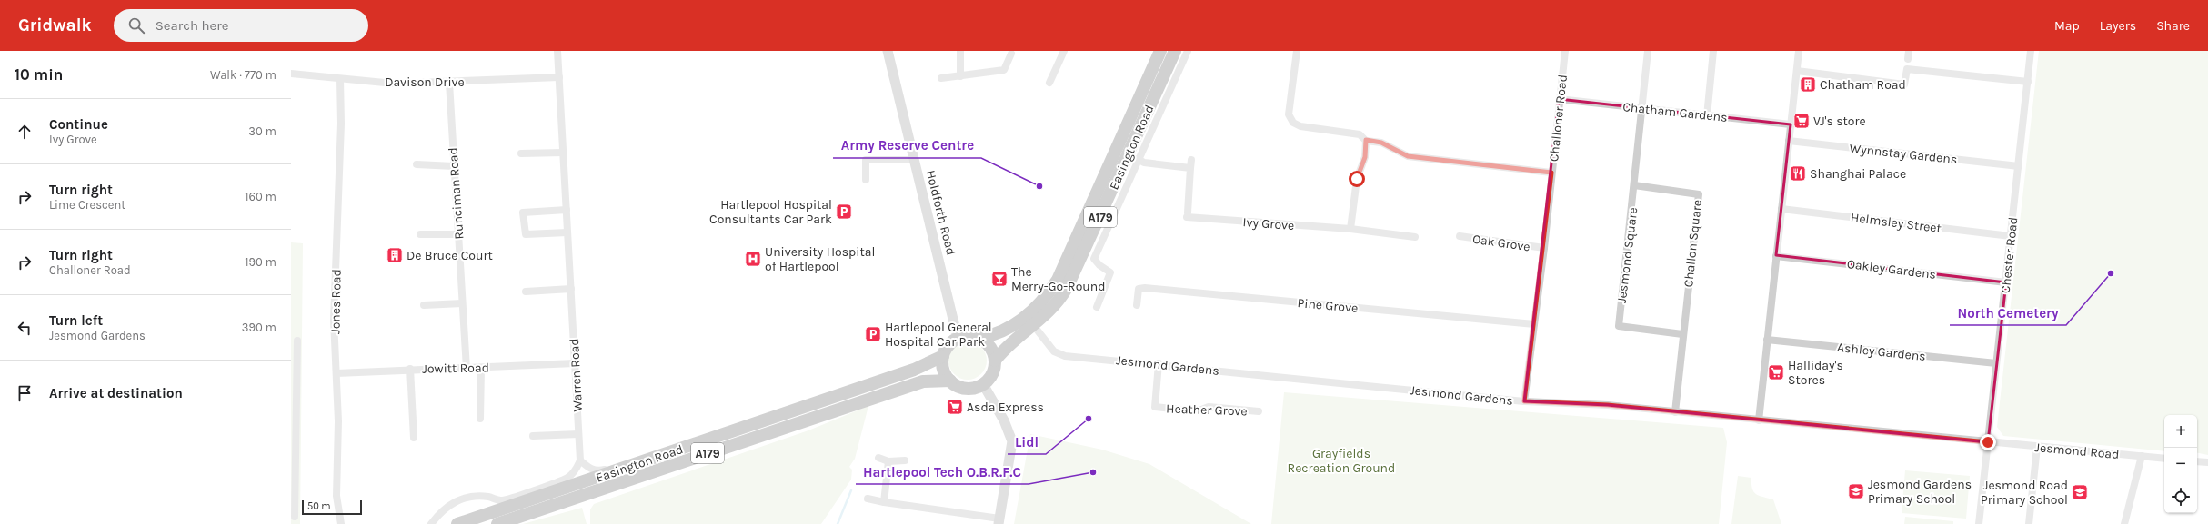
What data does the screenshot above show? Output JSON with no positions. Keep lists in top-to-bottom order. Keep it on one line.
{"streets":{"highway":["Easington Road","A179"],"street":["Davison Drive","Chatham Gardens","Challoner Road","Wynnstay Gardens","Runciman Road","Holdforth Road","Helmsley Street","Ivy Grove","Oak Grove","Challon Square","Jesmond Square","Chester Road","Oakley Gardens","Jones Road","Pine Grove","Ashley Gardens","Jesmond Gardens","Jowitt Road","Warren Road","Heather Grove","Jesmond Road"]},"crossings":[["Davison Drive","Runciman Road"],["Davison Drive","Jones Road"],["Davison Drive","Warren Road"],["Chatham Gardens","Challoner Road"],["Chatham Gardens","Jesmond Square"],["Challoner Road","Oak Grove"],["Challoner Road","Pine Grove"],["Challoner Road","Jesmond Gardens"],["Easington Road","Holdforth Road"],["Easington Road","Jesmond Gardens"],["Wynnstay Gardens","Chester Road"],["Runciman Road","Jowitt Road"],["Helmsley Street","Chester Road"],["Challon Square","Jesmond Square"],["Challon Square","Jesmond Gardens"],["Chester Road","Oakley Gardens"],["Chester Road","Ashley Gardens"],["Chester Road","Jesmond Gardens"],["Chester Road","Jesmond Road"],["Jones Road","Jowitt Road"],["Jesmond Gardens","Heather Grove"],["Jesmond Gardens","Jesmond Road"],["Jowitt Road","Warren Road"]],"parks":["Grayfields Recreation Ground"],"places":{"building":["Chatham Road","De Bruce Court"],"supermarket":["VJ's store","Halliday's Stores","Asda Express"],"restaurant":["Shanghai Palace"],"other":["Army Reserve Centre","North Cemetery","Lidl","Hartlepool Tech O.B.R.F.C"],"parking":["Hartlepool Hospital Consultants Car Park","Hartlepool General Hospital Car Park"],"hospital":["University Hospital of Hartlepool"],"bar":["The Merry-Go-Round"],"school or university":["Jesmond Gardens Primary School","Jesmond Road Primary School"]},"scale_bar":"50 m","page":{"header":"Gridwalk","search":"Search here","nav":["Map","Layers","Share"],"heading":["10 min","Walk · 770 m"],"list":[["Continue","Ivy Grove","30 m"],["Turn right","Lime Crescent","160 m"],["Turn right","Challoner Road","190 m"],["Turn left","Jesmond Gardens","390 m"],"Arrive at destination"],"map_buttons":["+","−"],"scale":"50 m"}}
